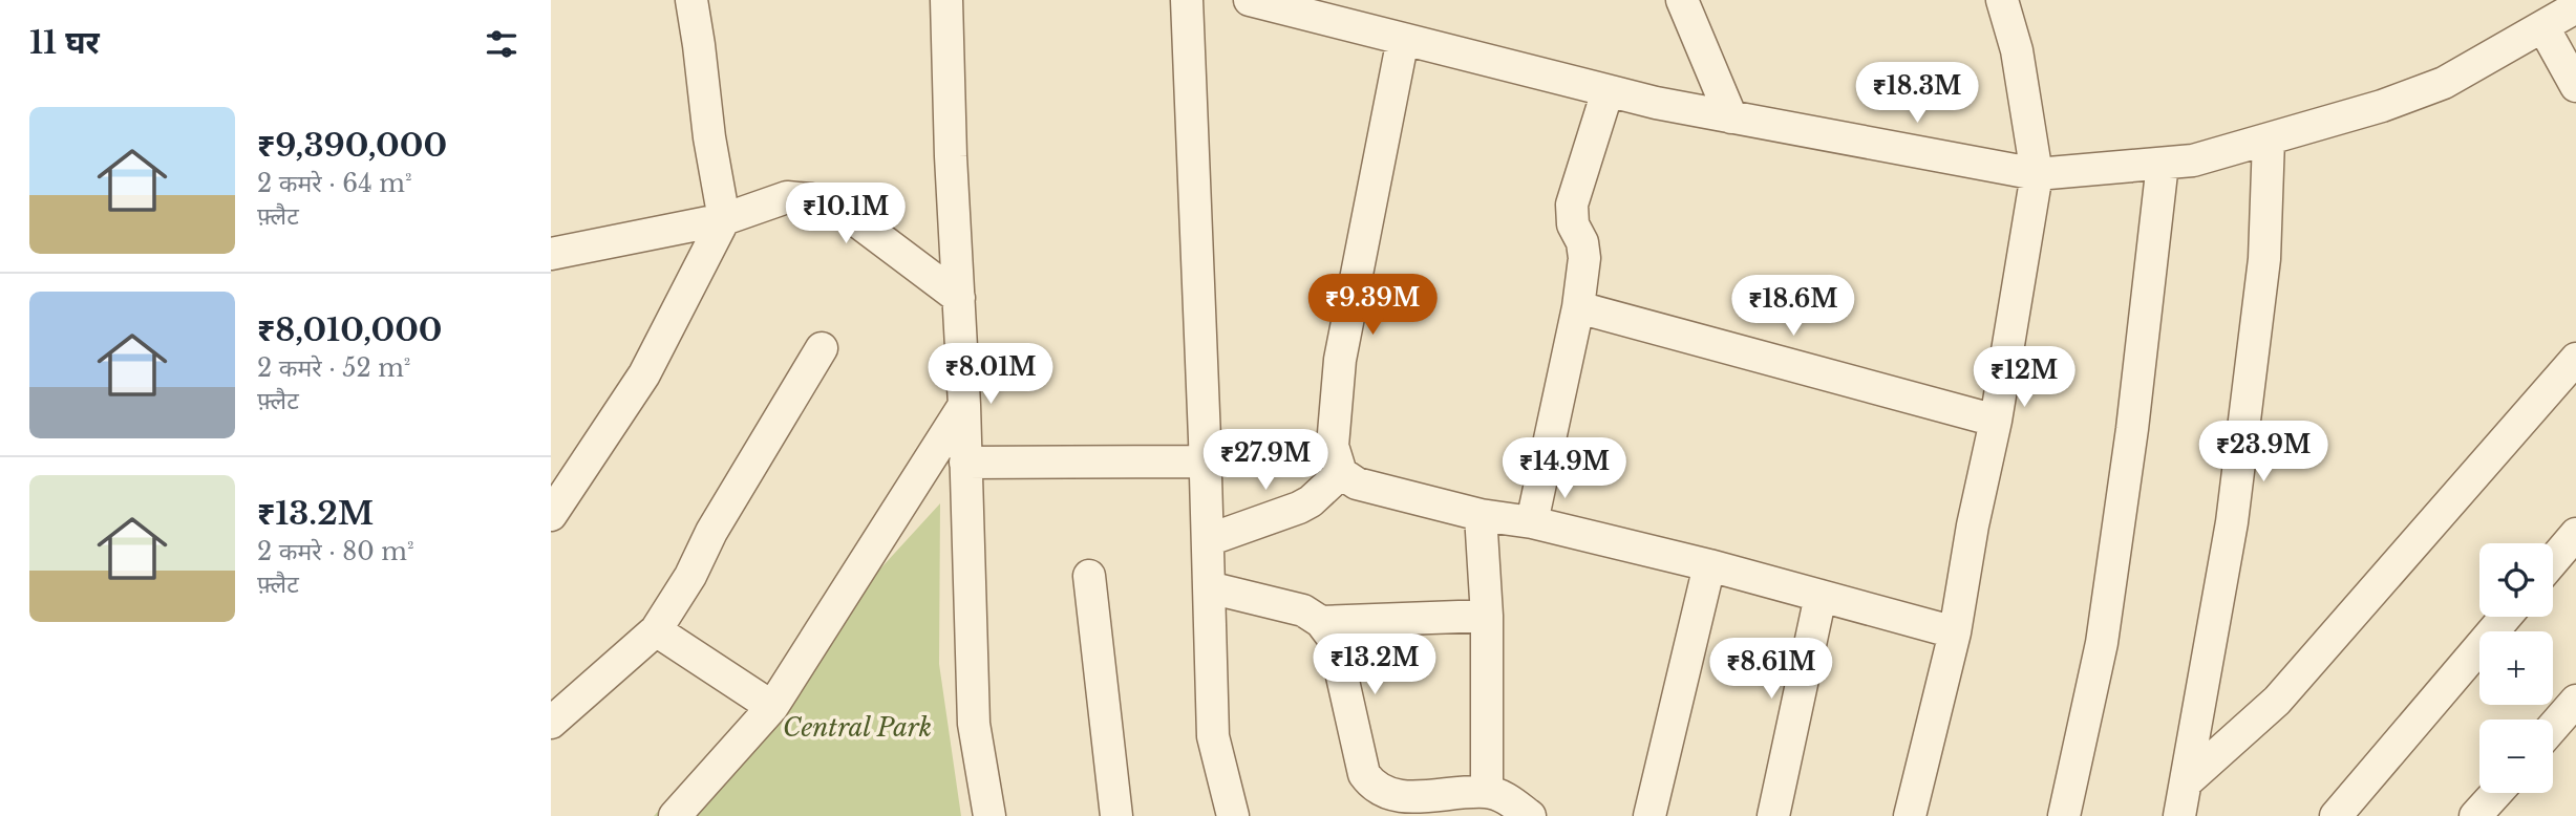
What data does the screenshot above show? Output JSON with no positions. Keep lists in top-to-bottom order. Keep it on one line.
{"parks":["Central Park"],"page":{"heading":"11 घर","price":["₹18.3M","₹10.1M","₹9.39M","₹18.6M","₹8.01M","₹12M","₹23.9M","₹27.9M","₹14.9M","₹13.2M","₹8.61M"],"list":[{"name":"₹9,390,000","note":"2 कमरे · 64 m² · फ़्लैट"},{"name":"₹8,010,000","note":"2 कमरे · 52 m² · फ़्लैट"},{"name":"₹13.2M","note":"2 कमरे · 80 m² · फ़्लैट"}],"map_buttons":["+","−"]}}
